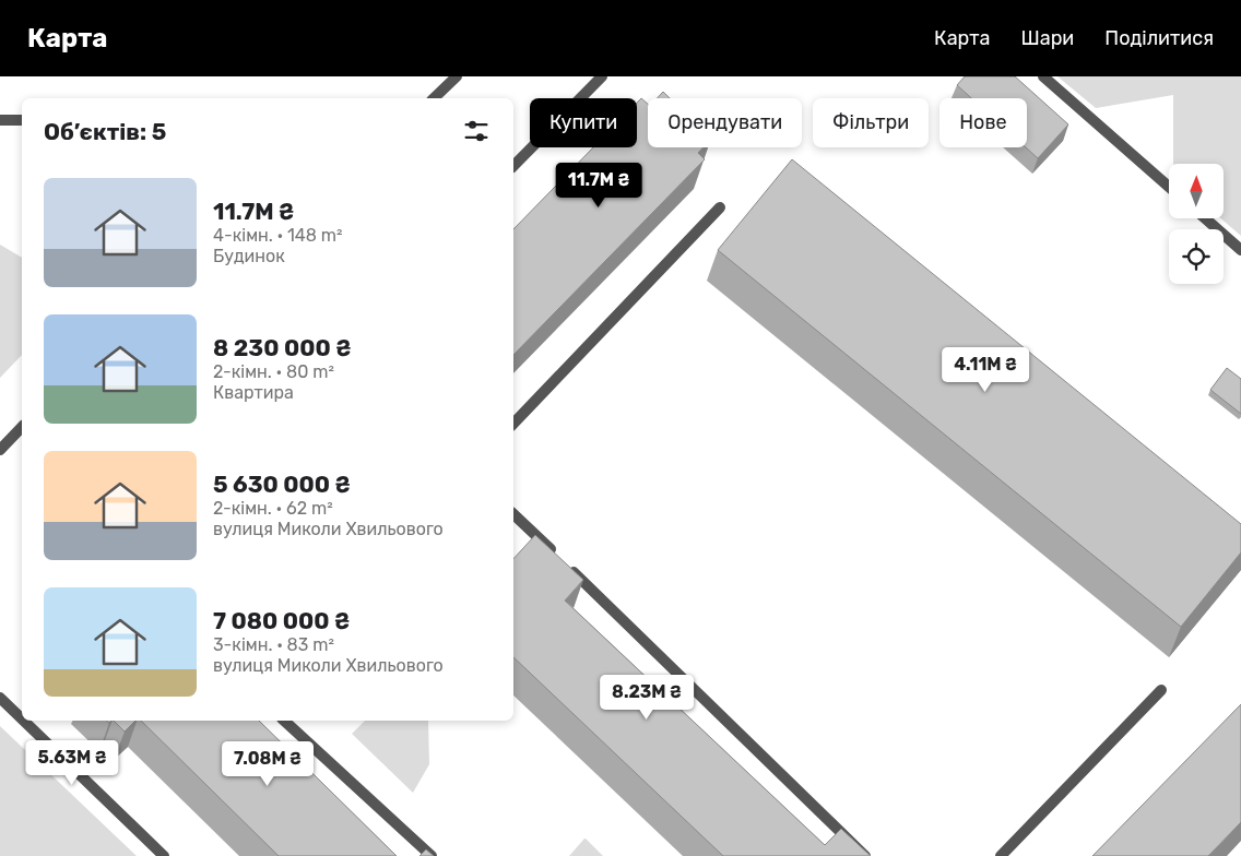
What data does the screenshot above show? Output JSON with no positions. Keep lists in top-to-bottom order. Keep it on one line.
{"north":"top","page":{"header":"Карта","nav":["Карта","Шари","Поділитися"],"chip":["Купити","Орендувати","Фільтри","Нове"],"heading":"Об’єктів: 5","price":["11.7M ₴","4.11M ₴","8.23M ₴","5.63M ₴","7.08M ₴"],"list":[{"name":"11.7M ₴","note":"4-кімн. · 148 m² · Будинок"},{"name":"8 230 000 ₴","note":"2-кімн. · 80 m² · Квартира"},{"name":"5 630 000 ₴","note":"2-кімн. · 62 m² · вулиця Миколи Хвильового"},{"name":"7 080 000 ₴","note":"3-кімн. · 83 m² · вулиця Миколи Хвильового"}]}}
